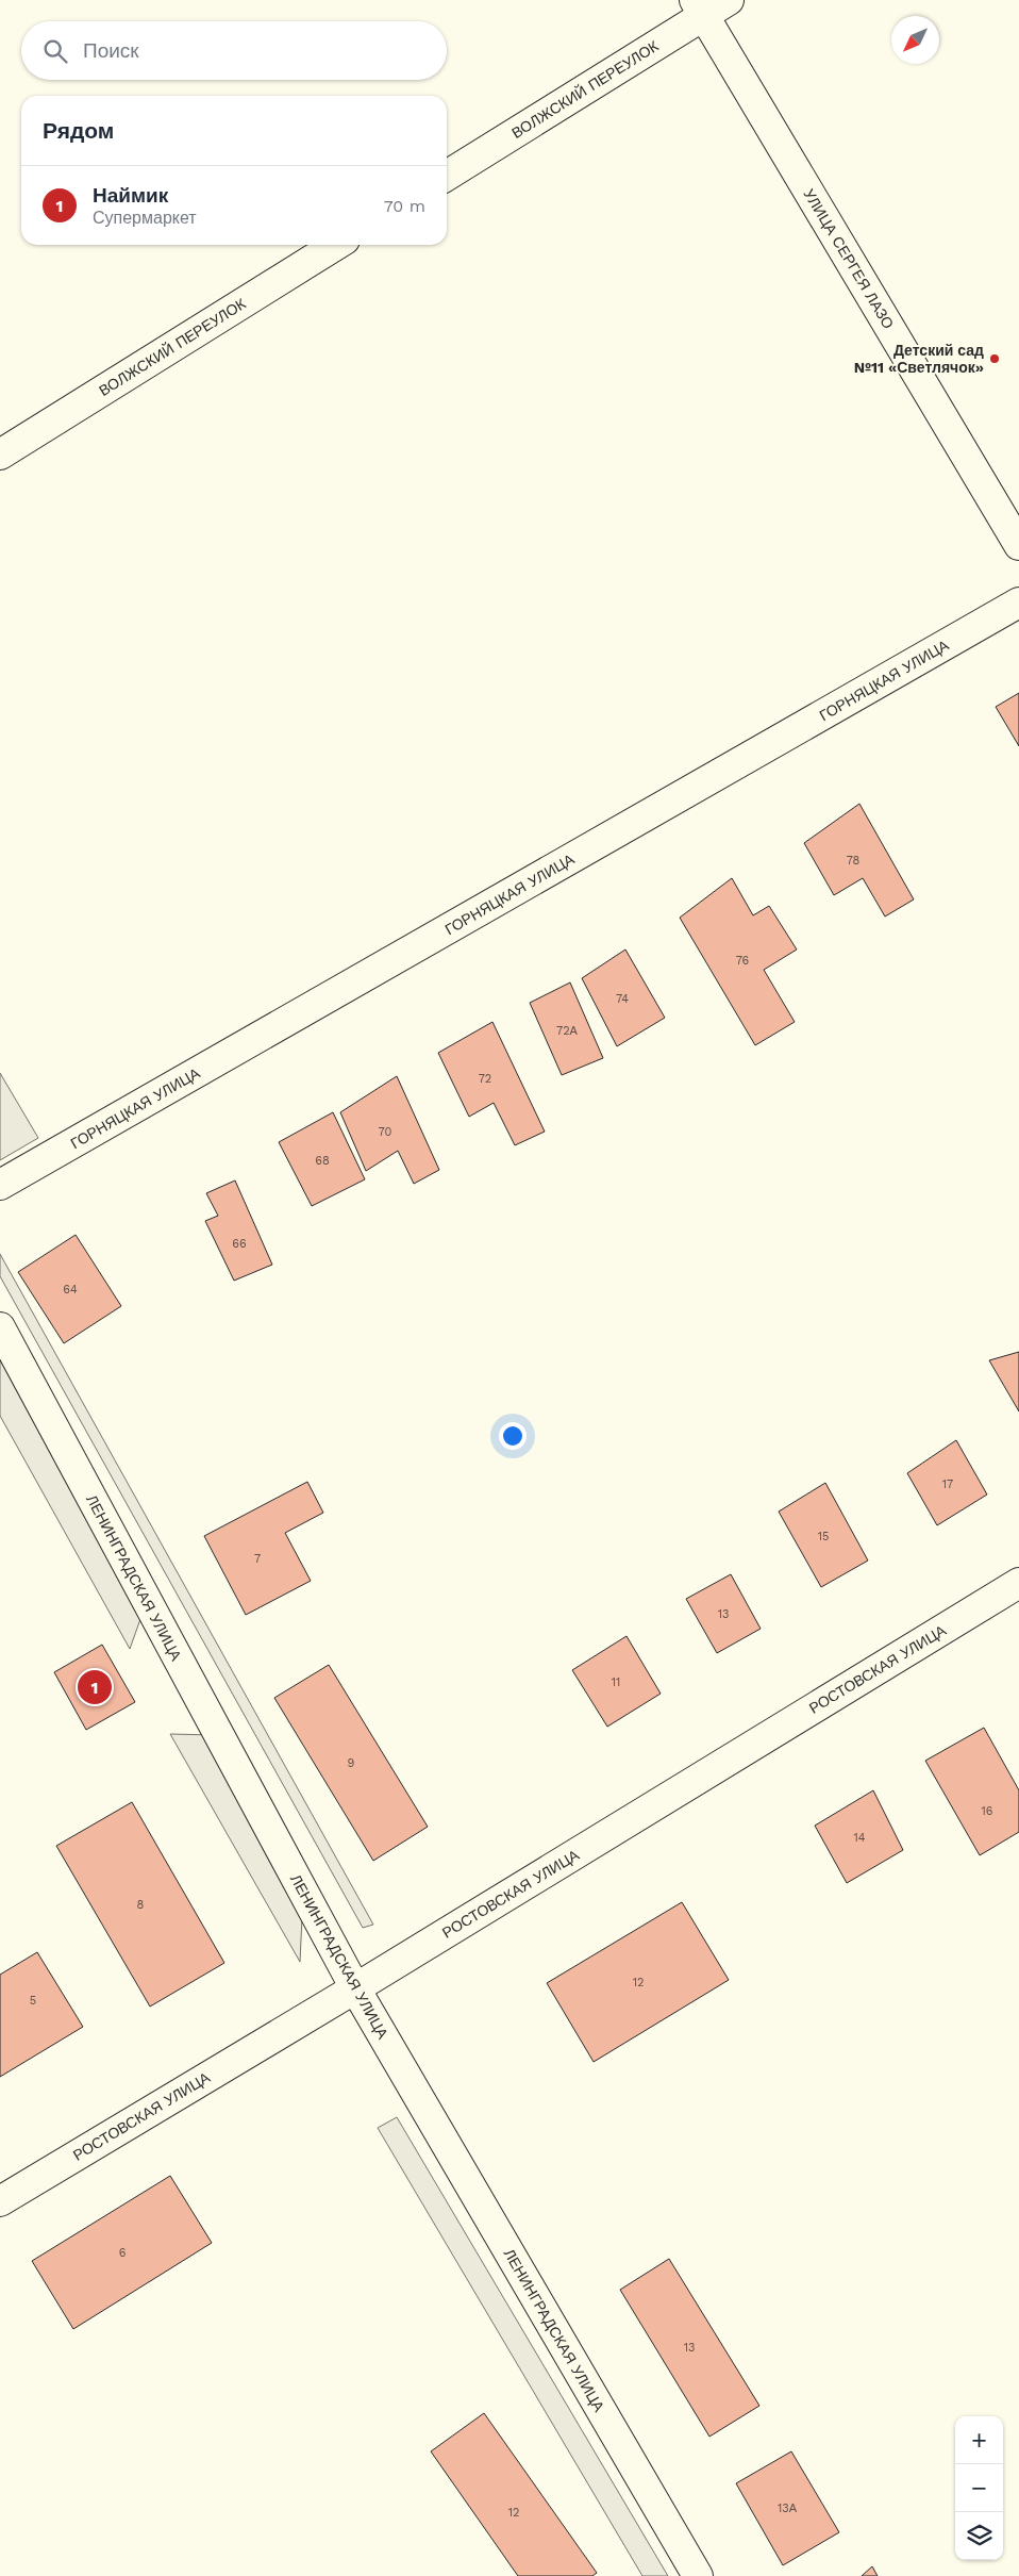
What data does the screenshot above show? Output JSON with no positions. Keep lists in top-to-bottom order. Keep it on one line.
{"streets":{"street":["ВОЛЖСКИЙ ПЕРЕУЛОК","УЛИЦА СЕРГЕЯ ЛАЗО","ГОРНЯЦКАЯ УЛИЦА","ЛЕНИНГРАДСКАЯ УЛИЦА","РОСТОВСКАЯ УЛИЦА"]},"crossings":[["ВОЛЖСКИЙ ПЕРЕУЛОК","УЛИЦА СЕРГЕЯ ЛАЗО"],["ЛЕНИНГРАДСКАЯ УЛИЦА","РОСТОВСКАЯ УЛИЦА"]],"places":["Детский сад №11 «Светлячок»"],"house_numbers":["78","76","74","72А","72","70","68","66","64","17","15","7","13","11","9","16","14","8","12","5","6","13","13А","12"],"north":"bottom left","page":{"search":"Поиск","heading":"Рядом","list":[{"mark":"1","name":"Наймик","note":"Супермаркет","value":"70 m"}],"pins":"1","map_buttons":["+","−"]}}
